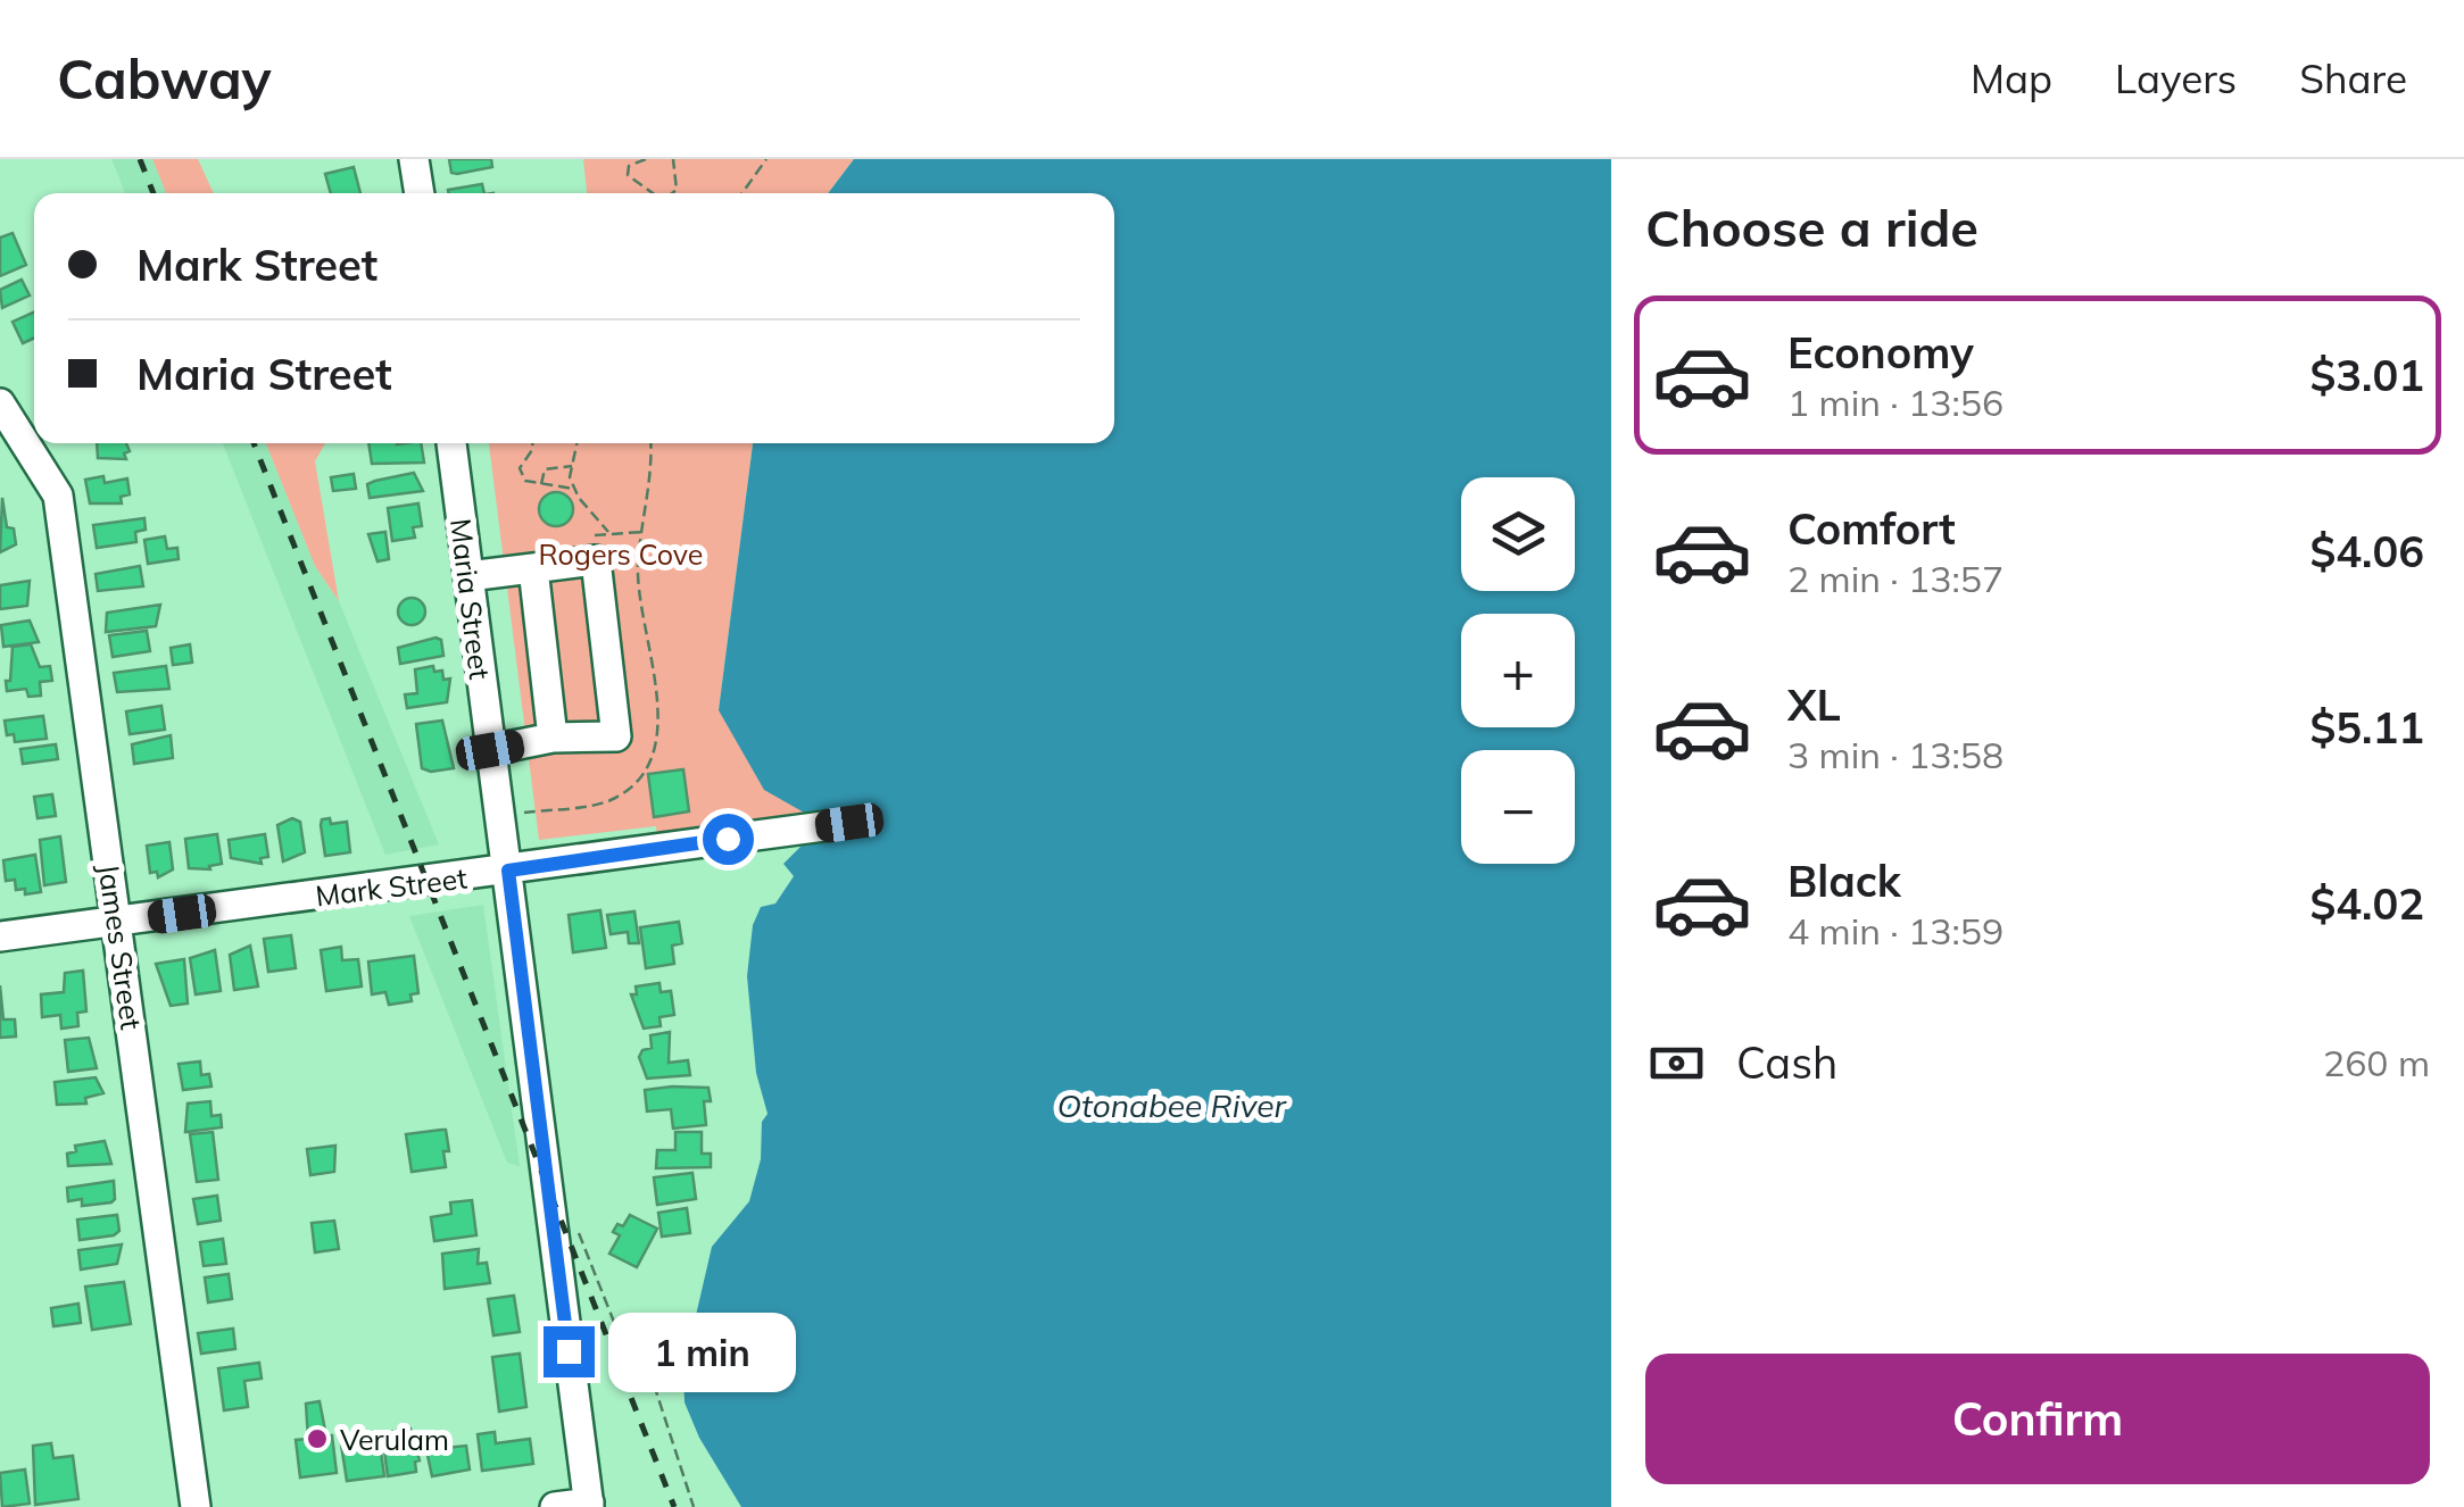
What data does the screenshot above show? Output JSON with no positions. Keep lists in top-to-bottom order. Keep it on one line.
{"streets":{"street":["Maria Street","Mark Street","James Street"]},"crossings":[["Maria Street","Mark Street"],["Mark Street","James Street"]],"water":["Otonabee River"],"parks":["Rogers Cove"],"places":["Verulam"],"page":{"header":"Cabway","nav":["Map","Layers","Share"],"heading":"Choose a ride","banner":["Mark Street","Maria Street"],"list":[{"name":"Economy","note":"1 min · 13:56","value":"$3.01"},{"name":"Comfort","note":"2 min · 13:57","value":"$4.06"},{"name":"XL","note":"3 min · 13:58","value":"$5.11"},{"name":"Black","note":"4 min · 13:59","value":"$4.02"}],"map_buttons":["+","−"],"pay":["Cash","260 m"],"bubble":"1 min","buttons":"Confirm"}}
